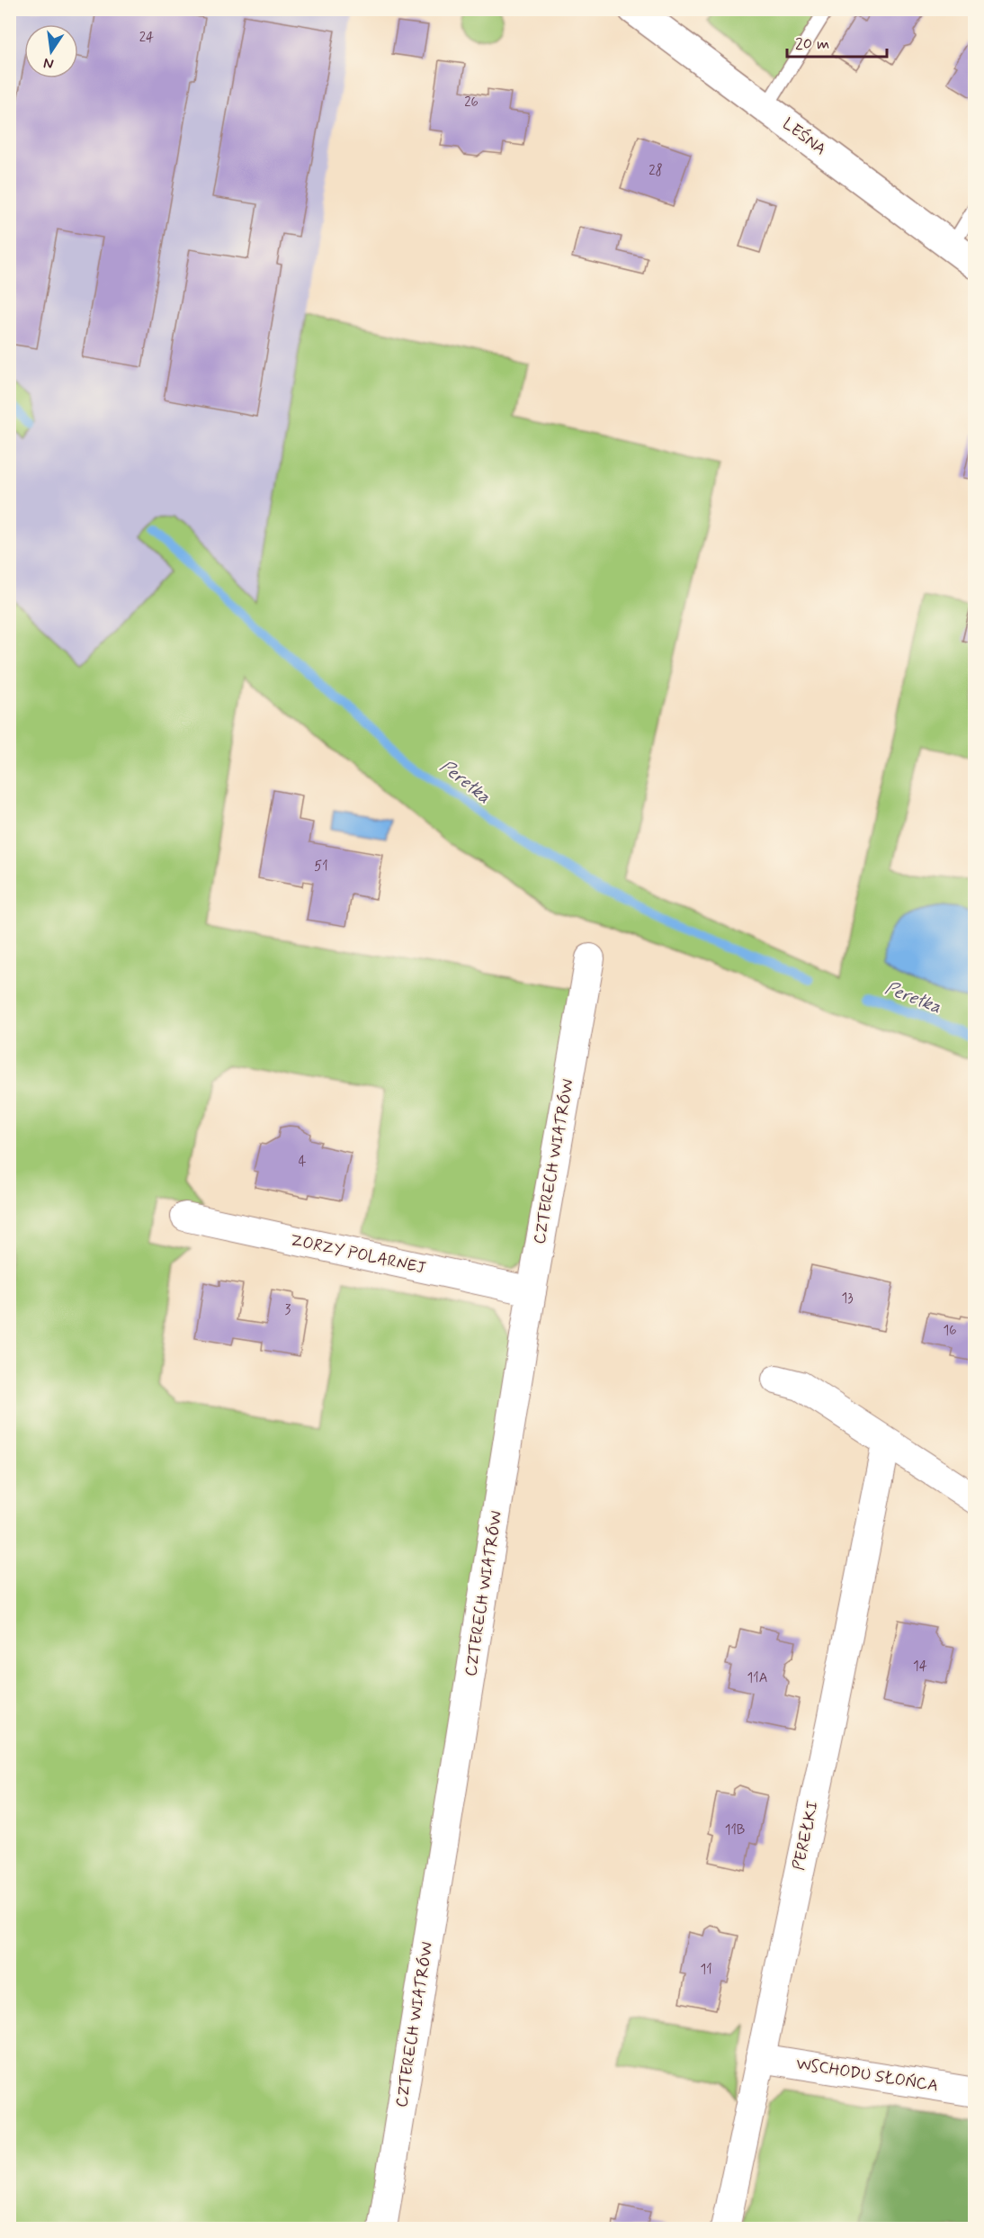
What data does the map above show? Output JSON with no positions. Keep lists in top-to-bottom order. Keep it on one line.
{"streets":{"street":["LEŚNA","CZTERECH WIATRÓW","ZORZY POLARNEJ","PEREŁKI","WSCHODU SŁOŃCA"]},"crossings":[["CZTERECH WIATRÓW","ZORZY POLARNEJ"],["PEREŁKI","WSCHODU SŁOŃCA"]],"water":["Perełka"],"house_numbers":["24","26","28","51","4","13","3","16","14","11A","11B","11"],"scale_bar":"20 m","north":"bottom"}
